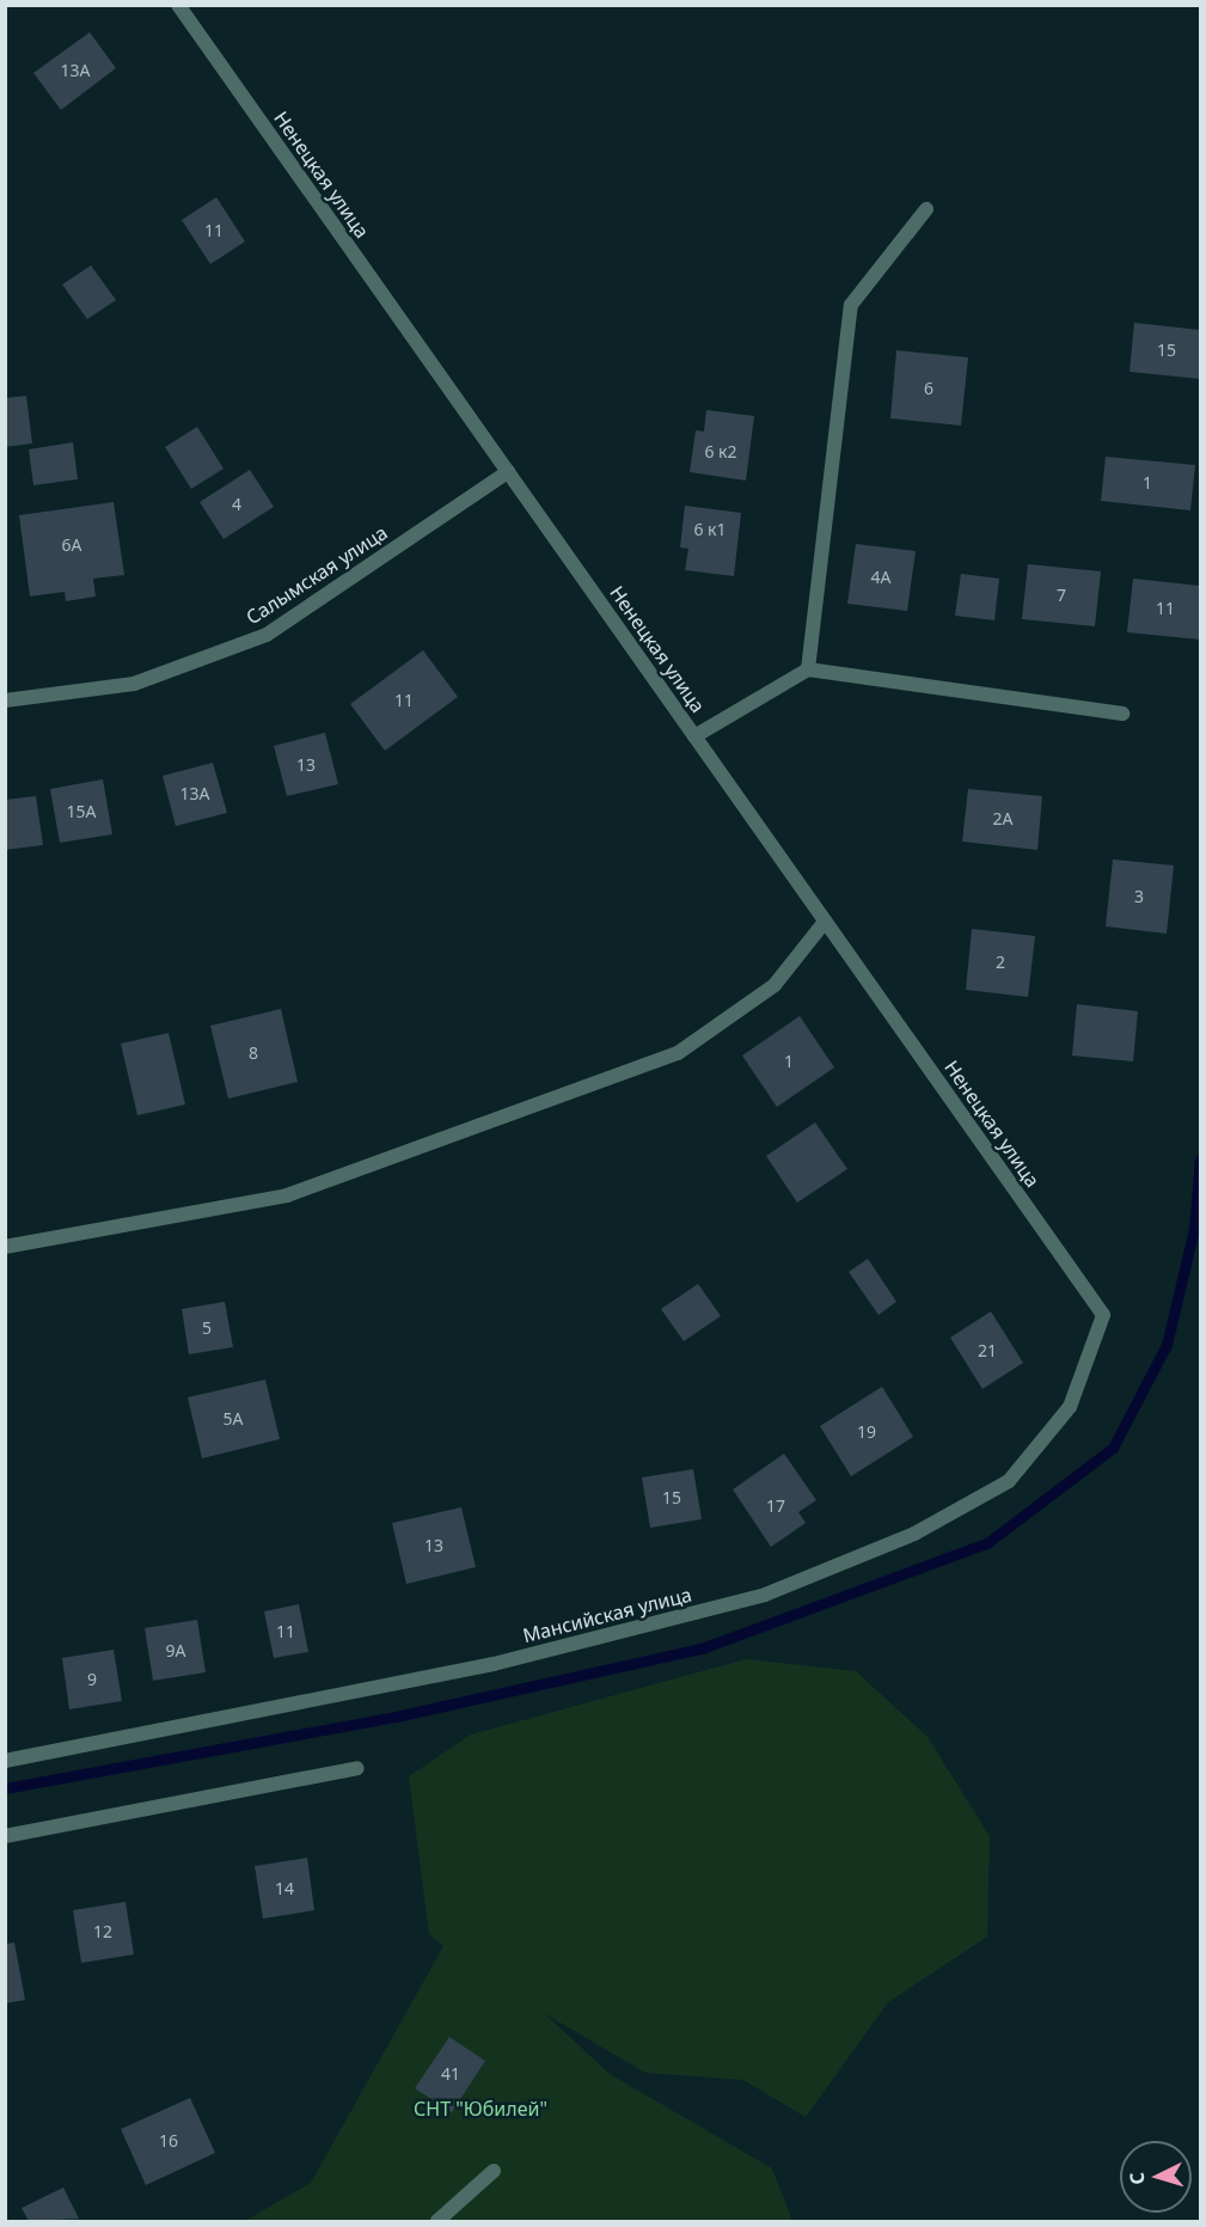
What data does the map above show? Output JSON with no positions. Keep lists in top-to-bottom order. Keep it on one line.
{"streets":{"street":["Ненецкая улица","Салымская улица","Мансийская улица"]},"crossings":[["Ненецкая улица","Салымская улица"],["Ненецкая улица","Мансийская улица"]],"parks":["СНТ \"Юбилей\""],"house_numbers":["13А","11","15","6","6 к2","1","4","6 к1","6А","4А","7","11","11","13","13А","15А","2А","3","2","8","1","5","21","5А","19","15","17","13","11","9А","9","14","12","41","16"],"north":"left"}
